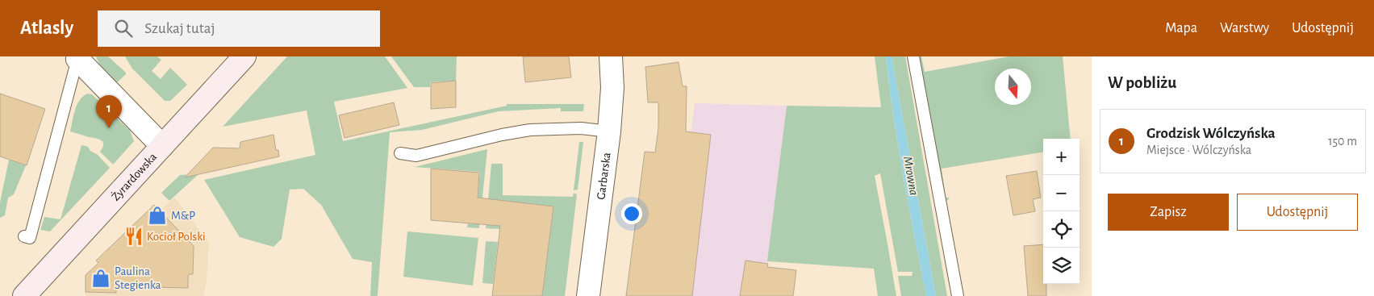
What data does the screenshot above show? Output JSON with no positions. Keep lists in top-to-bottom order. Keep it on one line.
{"streets":{"main road":["Żyrardowska"],"street":["Garbarska"]},"water":["Mrowna"],"places":{"shop":["M&P","Paulina Stegienka"],"restaurant":["Kocioł Polski"]},"north":"bottom","page":{"header":"Atlasly","search":"Szukaj tutaj","nav":["Mapa","Warstwy","Udostępnij"],"heading":"W pobliżu","pins":"1","list":[{"mark":"1","name":"Grodzisk Wólczyńska","note":"Miejsce · Wólczyńska","value":"150 m"}],"map_buttons":["+","−"],"buttons":["Zapisz","Udostępnij"]}}
